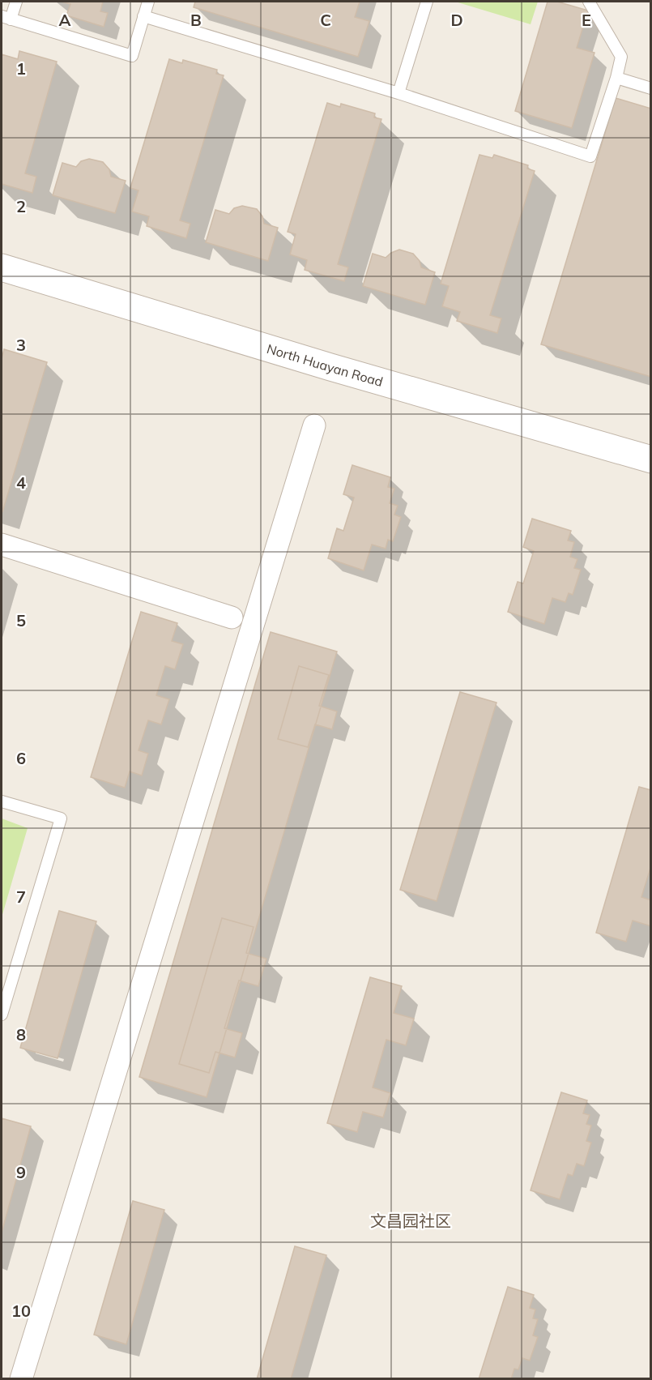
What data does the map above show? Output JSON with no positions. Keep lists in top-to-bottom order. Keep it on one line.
{"streets":{"street":["North Huayan Road"]},"districts":["文昌园社区"],"grid":{"columns":["A","B","C","D","E"],"rows":["1","2","3","4","5","6","7","8","9","10"]}}
